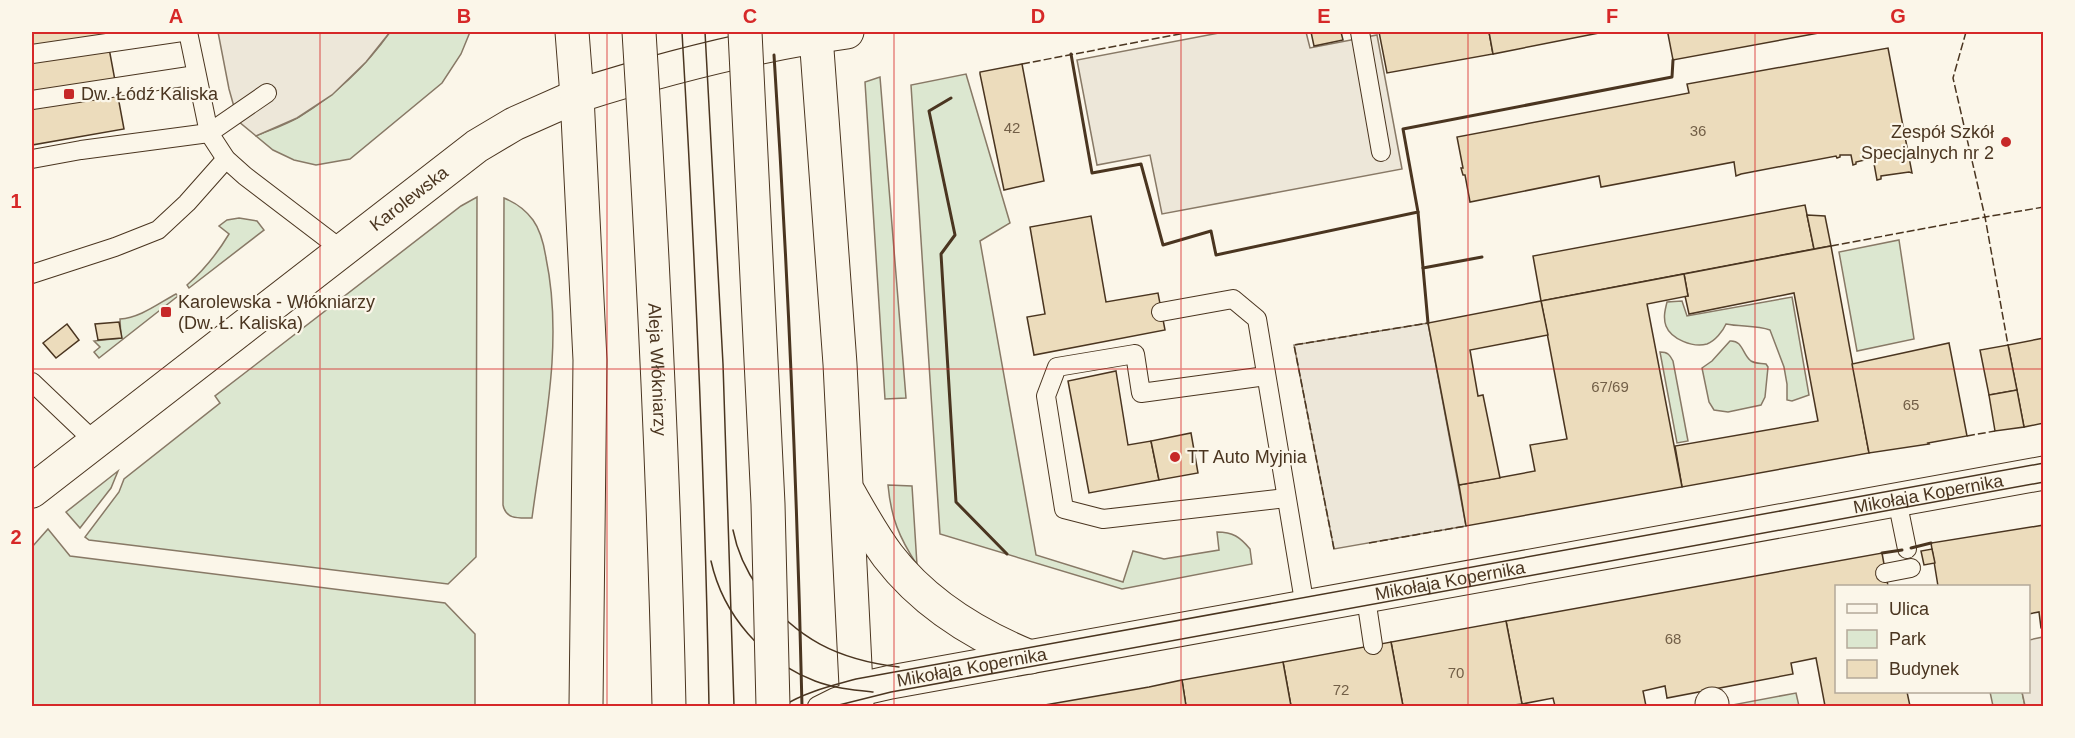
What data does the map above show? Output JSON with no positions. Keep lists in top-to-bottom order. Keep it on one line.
{"streets":{"main road":["Karolewska","Aleja Włókniarzy","Mikołaja Kopernika"]},"places":{"transit":["Dw. Łódź Kaliska","Karolewska - Włókniarzy (Dw. Ł. Kaliska)"],"other":["Zespół Szkół Specjalnych nr 2","TT Auto Myjnia"]},"house_numbers":["42","36","67/69","65","68","70","72"],"legend":["Ulica","Park","Budynek"],"grid":{"columns":["A","B","C","D","E","F","G"],"rows":["1","2"]}}
